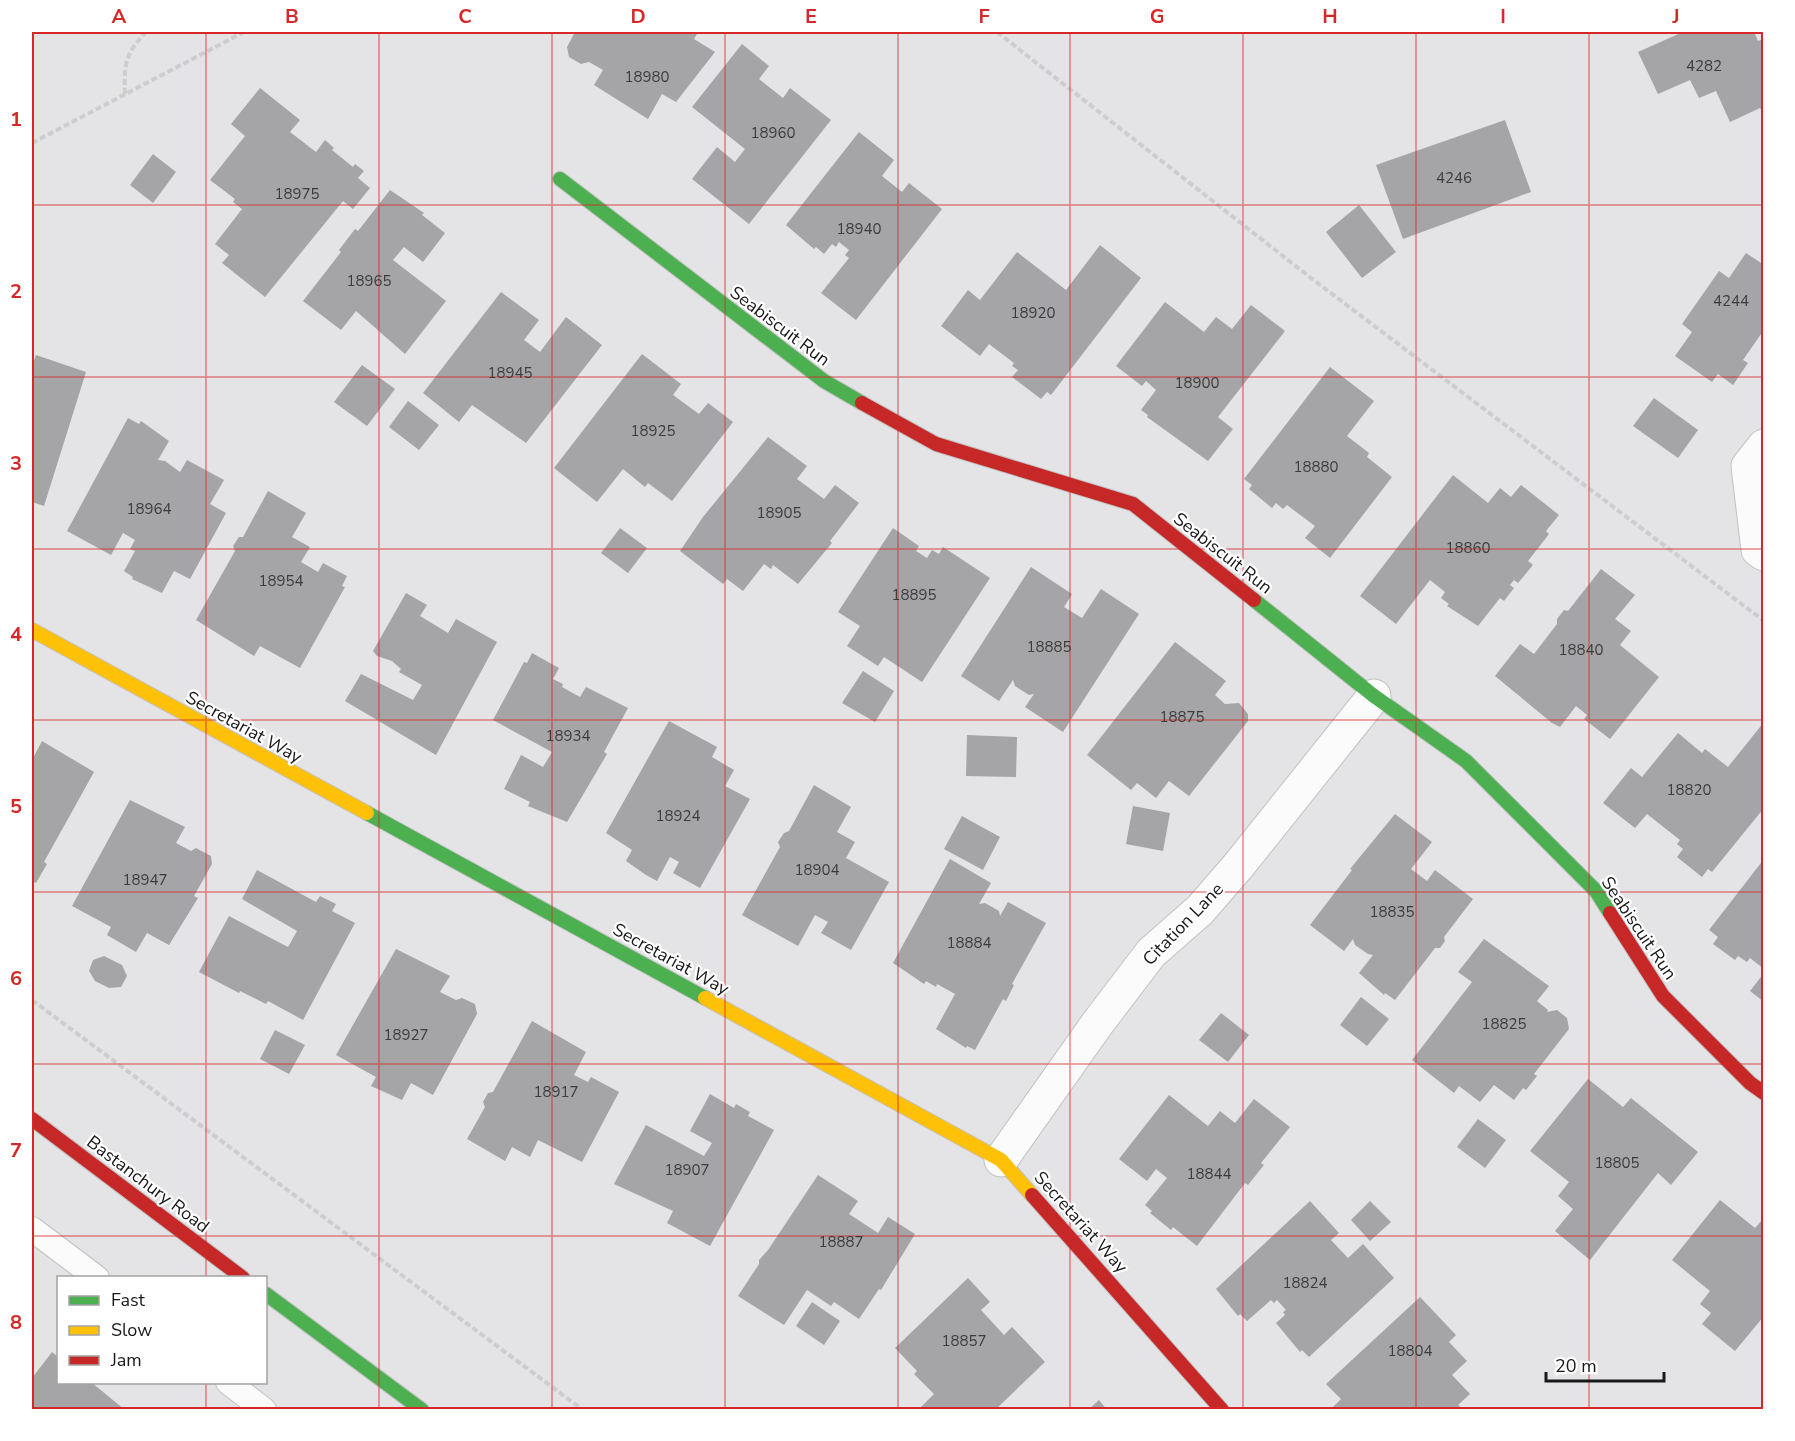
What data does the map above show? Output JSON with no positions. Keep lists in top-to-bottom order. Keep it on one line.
{"streets":{"street":["Seabiscuit Run","Secretariat Way","Citation Lane","Bastanchury Road"]},"crossings":[["Seabiscuit Run","Citation Lane"],["Secretariat Way","Citation Lane"]],"house_numbers":["4282","18980","18960","4246","18975","18940","18965","4244","18920","18945","18900","18925","18880","18964","18905","18860","18954","18895","18885","18840","18875","18934","18820","18924","18904","18947","18835","18884","18825","18927","18917","18805","18907","18844","18887","18824","18857","18804"],"legend":["Fast","Slow","Jam"],"scale_bar":"20 m","grid":{"columns":["A","B","C","D","E","F","G","H","I","J"],"rows":["1","2","3","4","5","6","7","8"]}}
